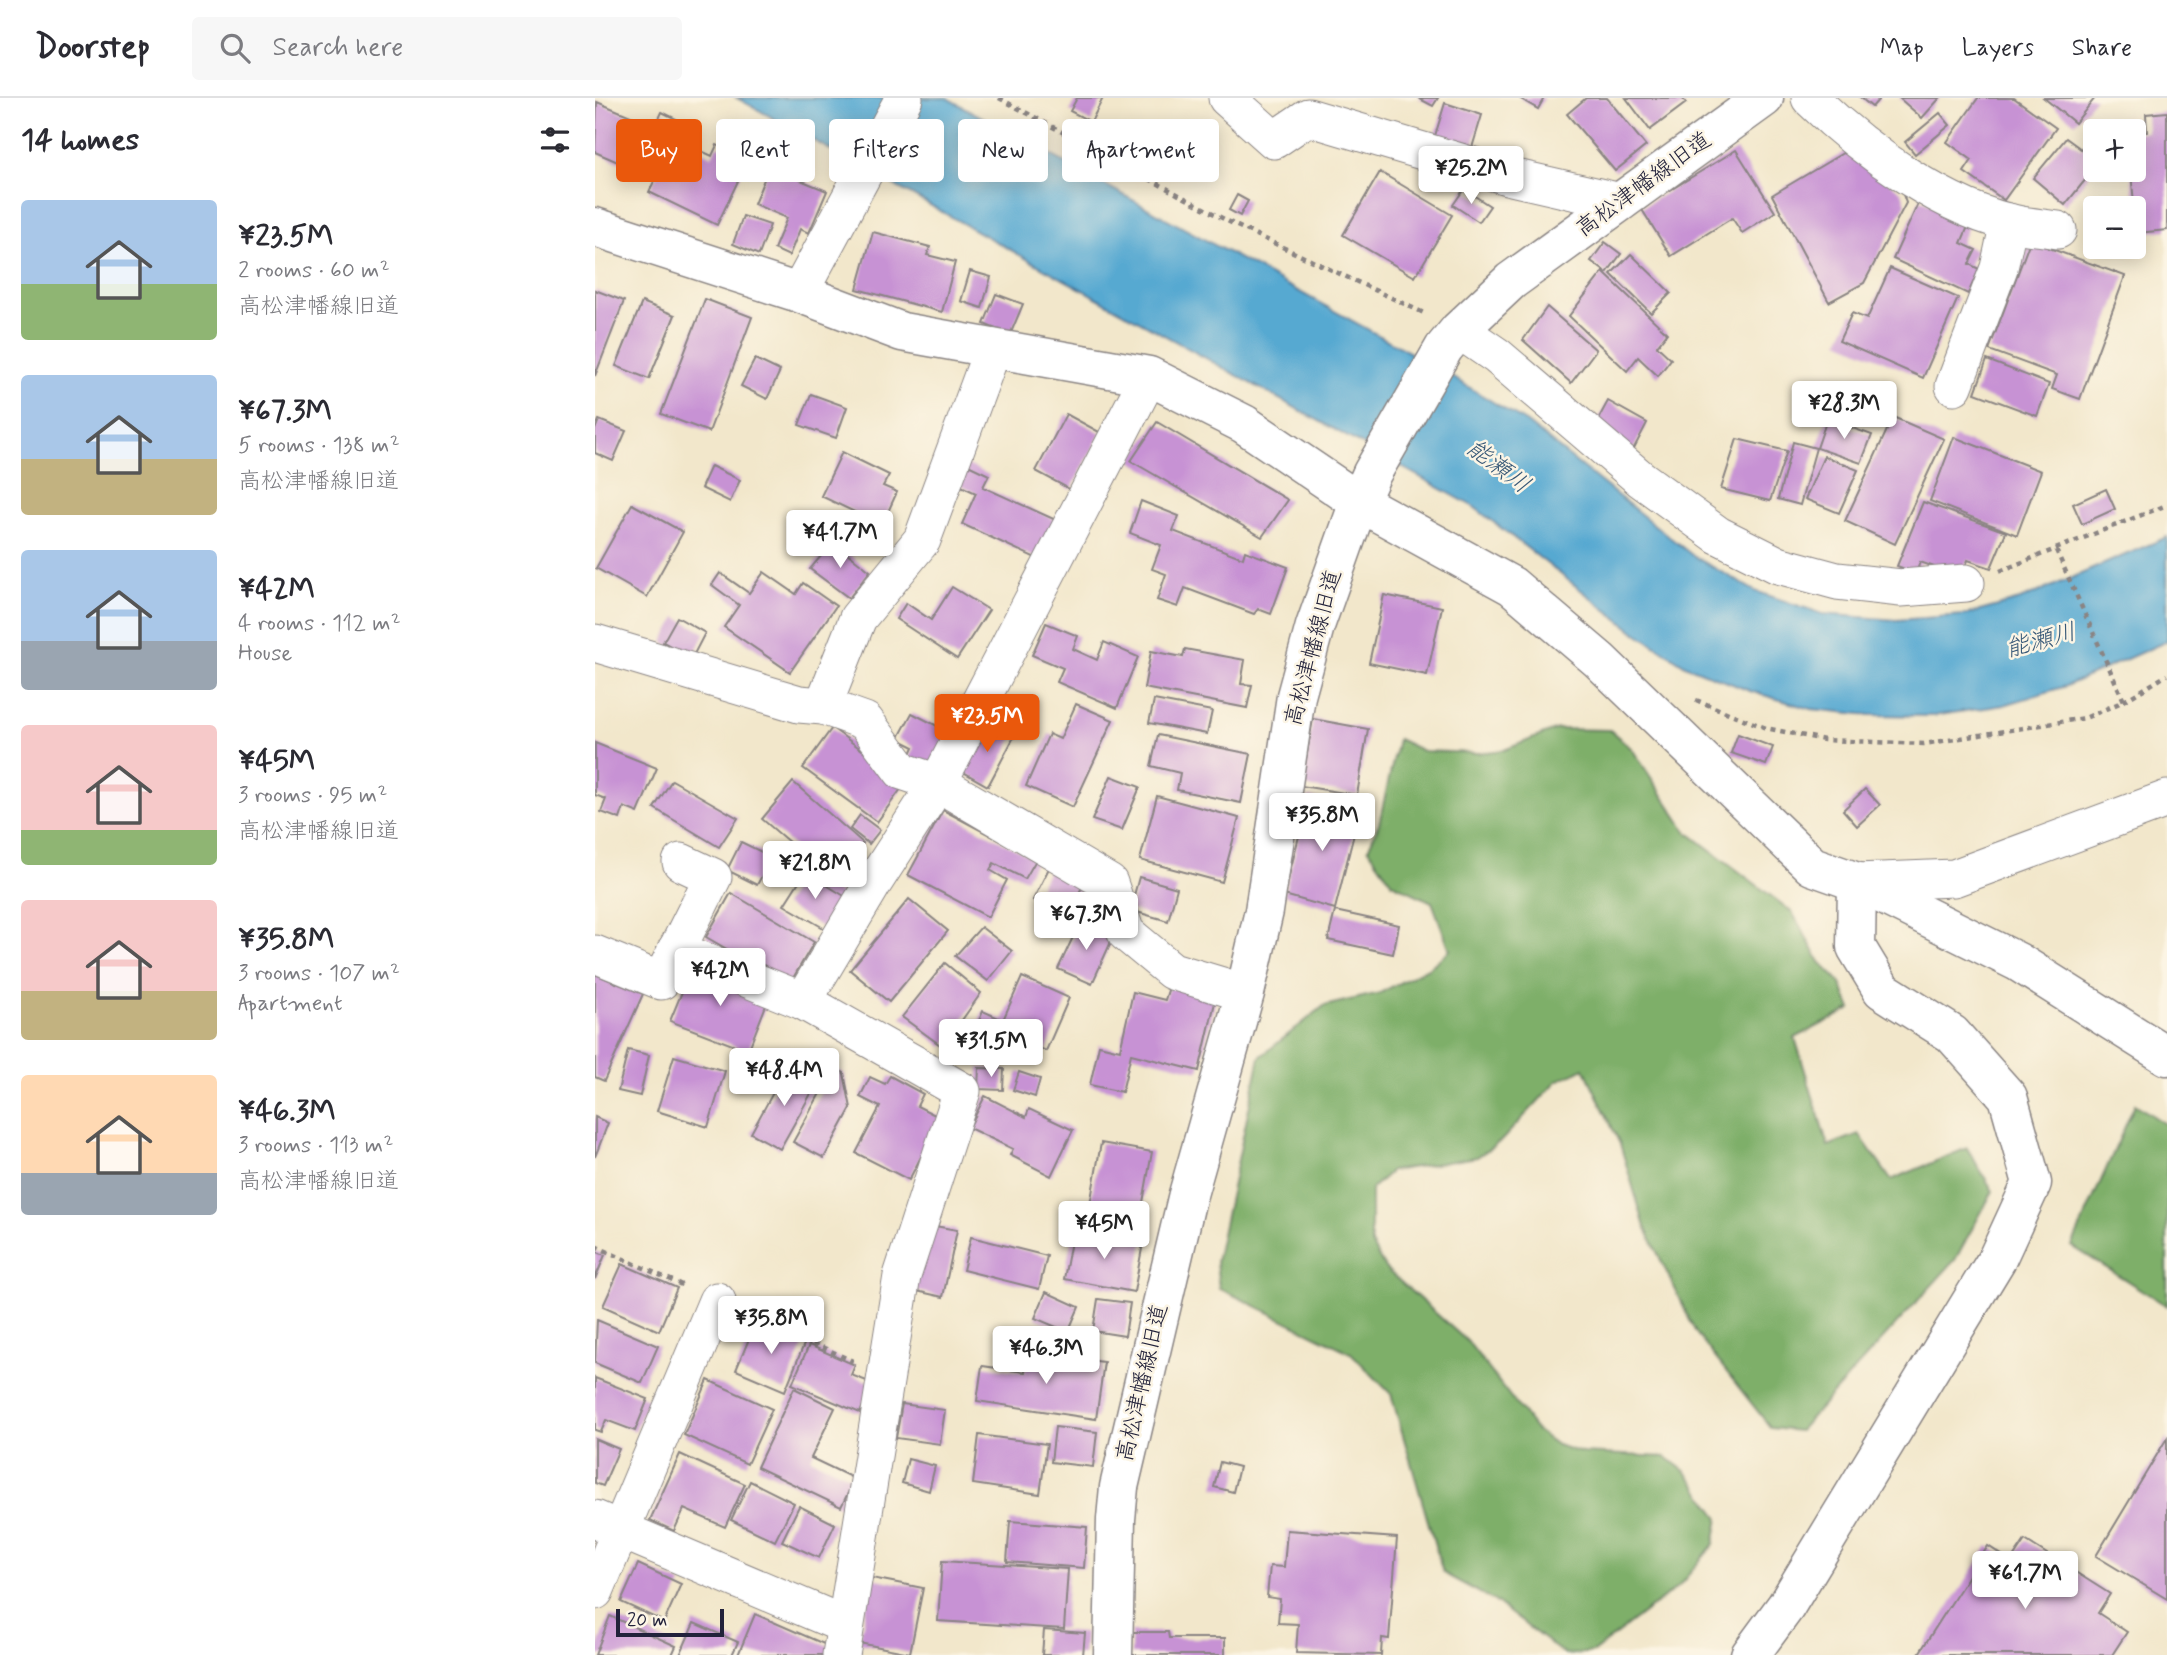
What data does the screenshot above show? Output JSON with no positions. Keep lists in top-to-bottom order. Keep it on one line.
{"streets":{"street":["高松津幡線旧道"]},"water":["能瀬川"],"scale_bar":"20 m","page":{"header":"Doorstep","search":"Search here","nav":["Map","Layers","Share"],"heading":"14 homes","map_buttons":["+","−"],"chip":["Buy","Rent","Filters","New","Apartment"],"price":["¥25.2M","¥28.3M","¥41.7M","¥23.5M","¥35.8M","¥21.8M","¥67.3M","¥42M","¥31.5M","¥48.4M","¥45M","¥35.8M","¥46.3M","¥61.7M"],"list":[{"name":"¥23.5M","note":"2 rooms · 60 m² · 高松津幡線旧道"},{"name":"¥67.3M","note":"5 rooms · 138 m² · 高松津幡線旧道"},{"name":"¥42M","note":"4 rooms · 112 m² · House"},{"name":"¥45M","note":"3 rooms · 95 m² · 高松津幡線旧道"},{"name":"¥35.8M","note":"3 rooms · 107 m² · Apartment"},{"name":"¥46.3M","note":"3 rooms · 113 m² · 高松津幡線旧道"}],"scale":"20 m"}}
